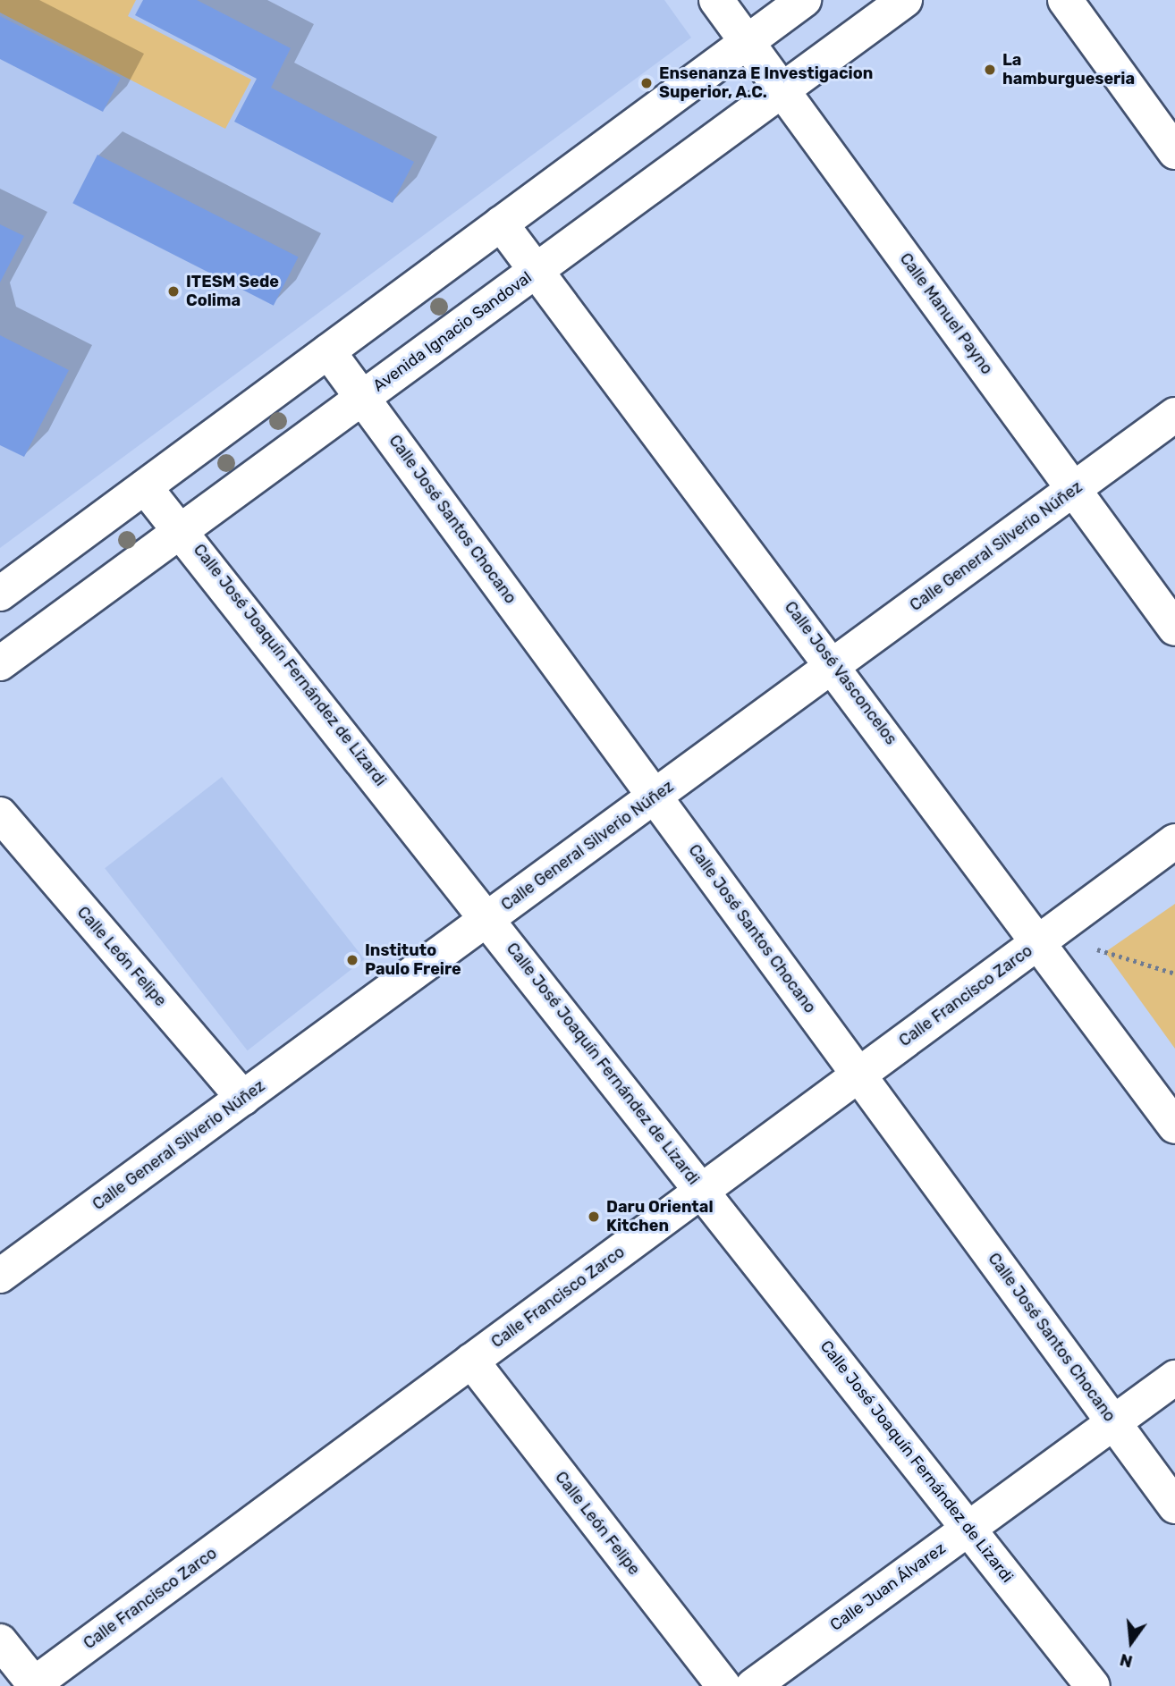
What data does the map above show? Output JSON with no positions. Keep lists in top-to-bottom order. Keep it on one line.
{"streets":{"street":["Calle Manuel Payno","Avenida Ignacio Sandoval","Calle José Santos Chocano","Calle General Silverio Núñez","Calle José Joaquín Fernández de Lizardi","Calle José Vasconcelos","Calle León Felipe","Calle Francisco Zarco","Calle Juan Álvarez"]},"crossings":[["Calle Manuel Payno","Avenida Ignacio Sandoval"],["Calle Manuel Payno","Calle General Silverio Núñez"],["Avenida Ignacio Sandoval","Calle José Santos Chocano"],["Avenida Ignacio Sandoval","Calle José Joaquín Fernández de Lizardi"],["Avenida Ignacio Sandoval","Calle José Vasconcelos"],["Calle José Santos Chocano","Calle General Silverio Núñez"],["Calle José Santos Chocano","Calle Francisco Zarco"],["Calle José Santos Chocano","Calle Juan Álvarez"],["Calle General Silverio Núñez","Calle José Joaquín Fernández de Lizardi"],["Calle General Silverio Núñez","Calle José Vasconcelos"],["Calle General Silverio Núñez","Calle León Felipe"],["Calle José Joaquín Fernández de Lizardi","Calle Francisco Zarco"],["Calle José Joaquín Fernández de Lizardi","Calle Juan Álvarez"],["Calle José Vasconcelos","Calle Francisco Zarco"],["Calle León Felipe","Calle Francisco Zarco"]],"places":["La hamburgueseria","Ensenanza E Investigacion Superior, A.C.","ITESM Sede Colima","Instituto Paulo Freire","Daru Oriental Kitchen"],"north":"bottom"}
